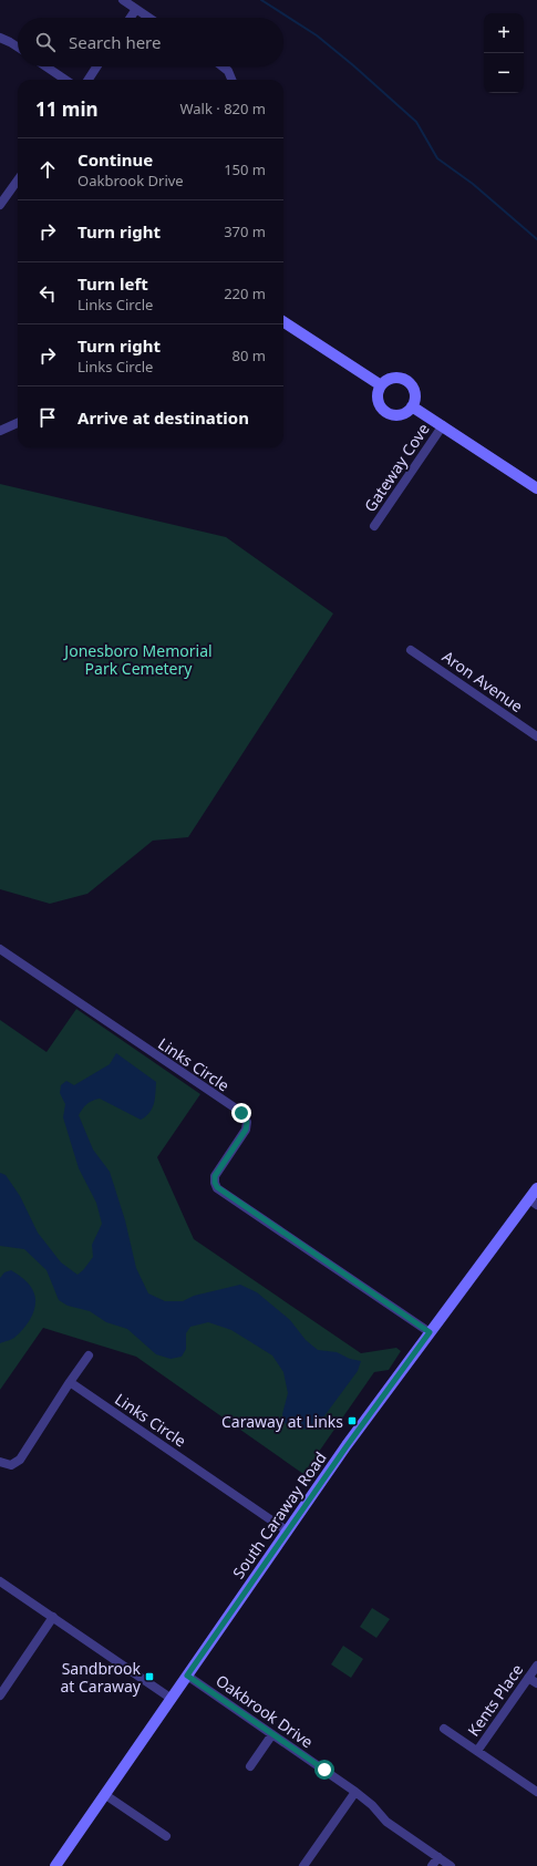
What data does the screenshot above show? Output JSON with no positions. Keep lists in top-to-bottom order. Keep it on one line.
{"streets":{"street":["Gateway Cove","Aron Avenue","Links Circle","South Caraway Road","Kents Place","Oakbrook Drive"]},"crossings":[["Links Circle","South Caraway Road"],["South Caraway Road","Oakbrook Drive"]],"parks":["Jonesboro Memorial Park Cemetery"],"places":{"transit":["Caraway at Links","Sandbrook at Caraway"]},"page":{"map_buttons":["+","−"],"search":"Search here","heading":["11 min","Walk · 820 m"],"list":[["Continue","Oakbrook Drive","150 m"],["Turn right","370 m"],["Turn left","Links Circle","220 m"],["Turn right","Links Circle","80 m"],"Arrive at destination"]}}
